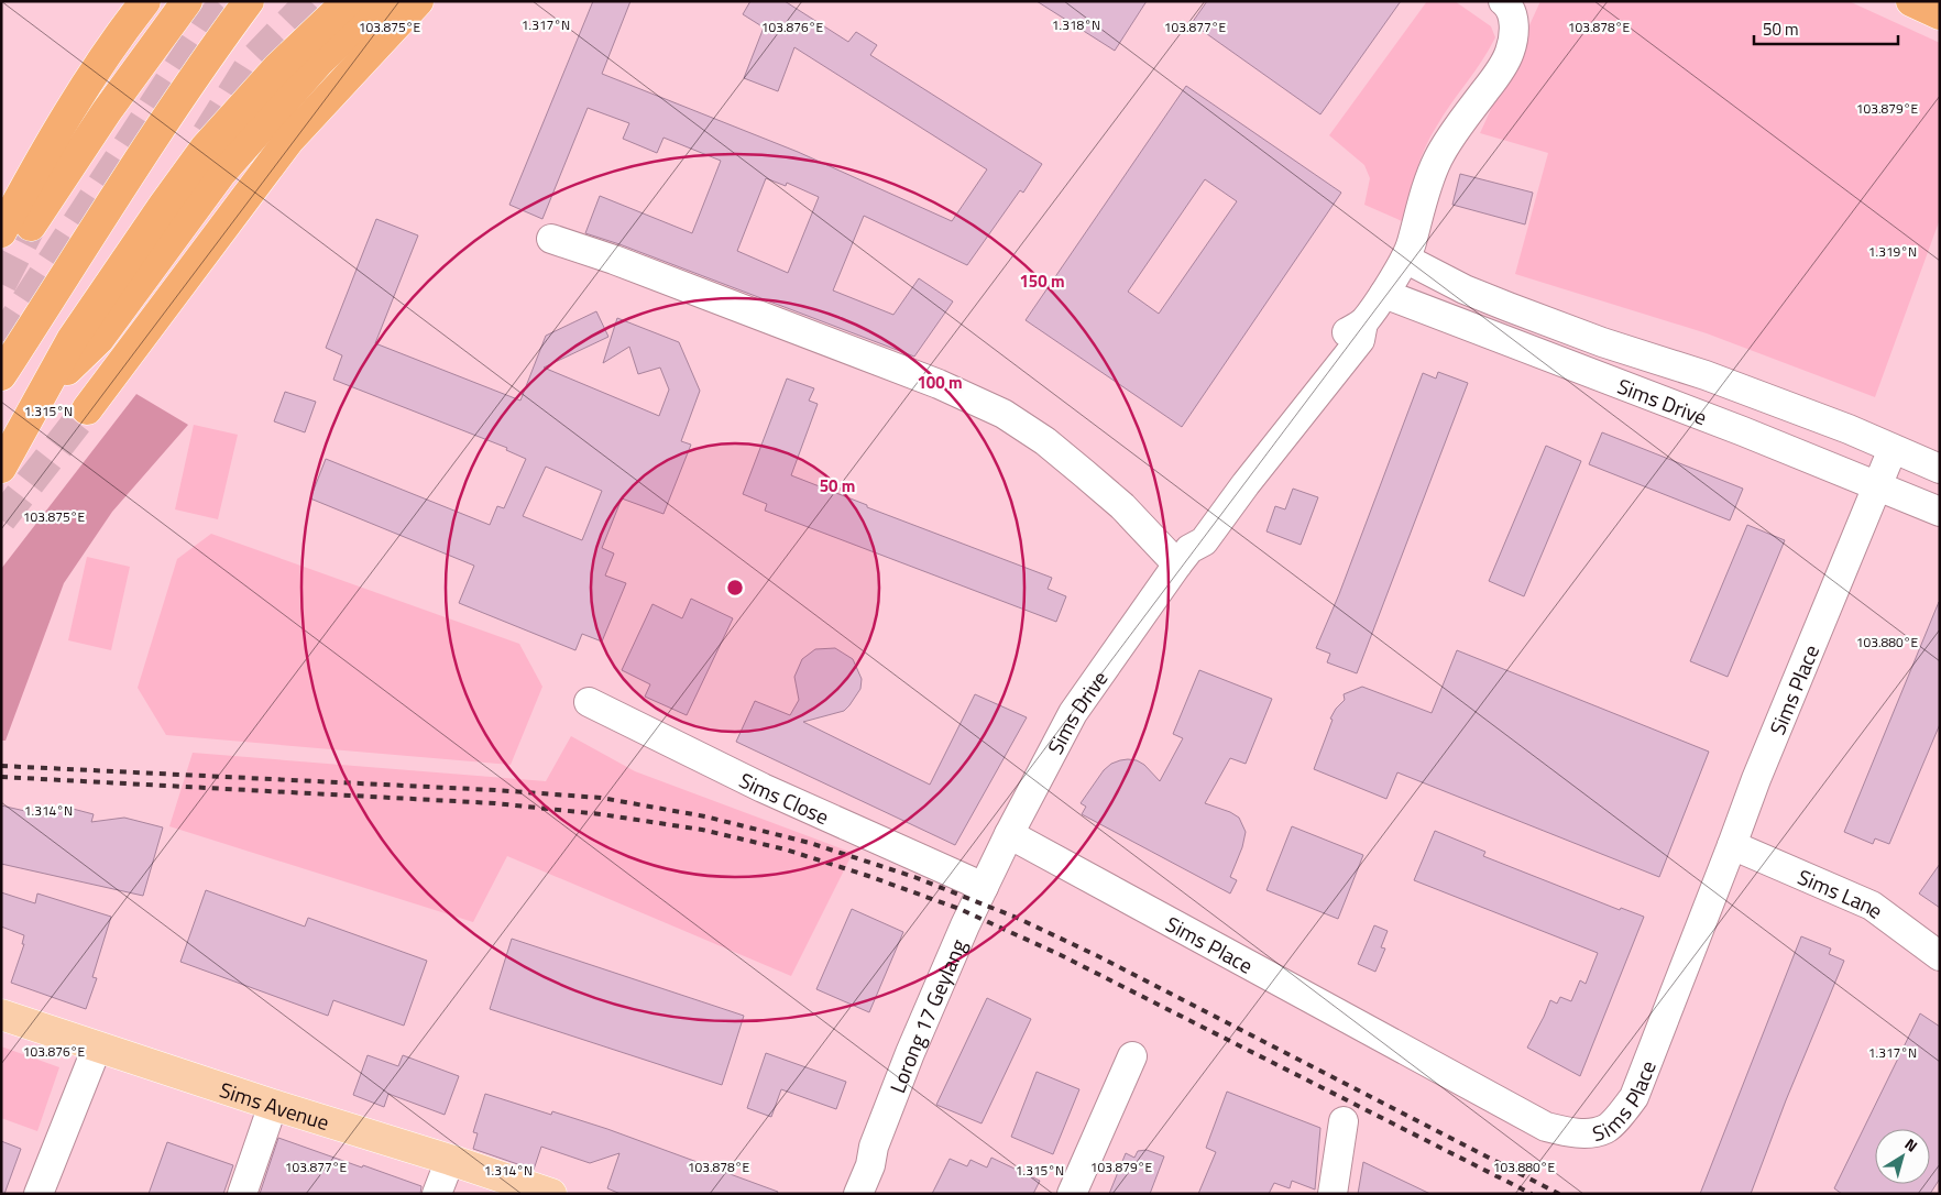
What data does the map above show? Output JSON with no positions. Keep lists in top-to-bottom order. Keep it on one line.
{"streets":{"main road":["Sims Avenue"],"street":["Sims Drive","Sims Place","Sims Close","Sims Lane","Lorong 17 Geylang"]},"crossings":[["Sims Drive","Sims Place"],["Sims Drive","Sims Close"],["Sims Drive","Lorong 17 Geylang"],["Sims Place","Sims Lane"],["Sims Close","Lorong 17 Geylang"]],"scale_bar":"50 m","north":"top right","coordinates":["1.317°N","1.318°N","103.875°E","103.876°E","103.877°E","103.878°E","103.879°E","1.319°N","1.315°N","103.880°E","1.314°N"],"rings":["150 m","100 m","50 m"]}
